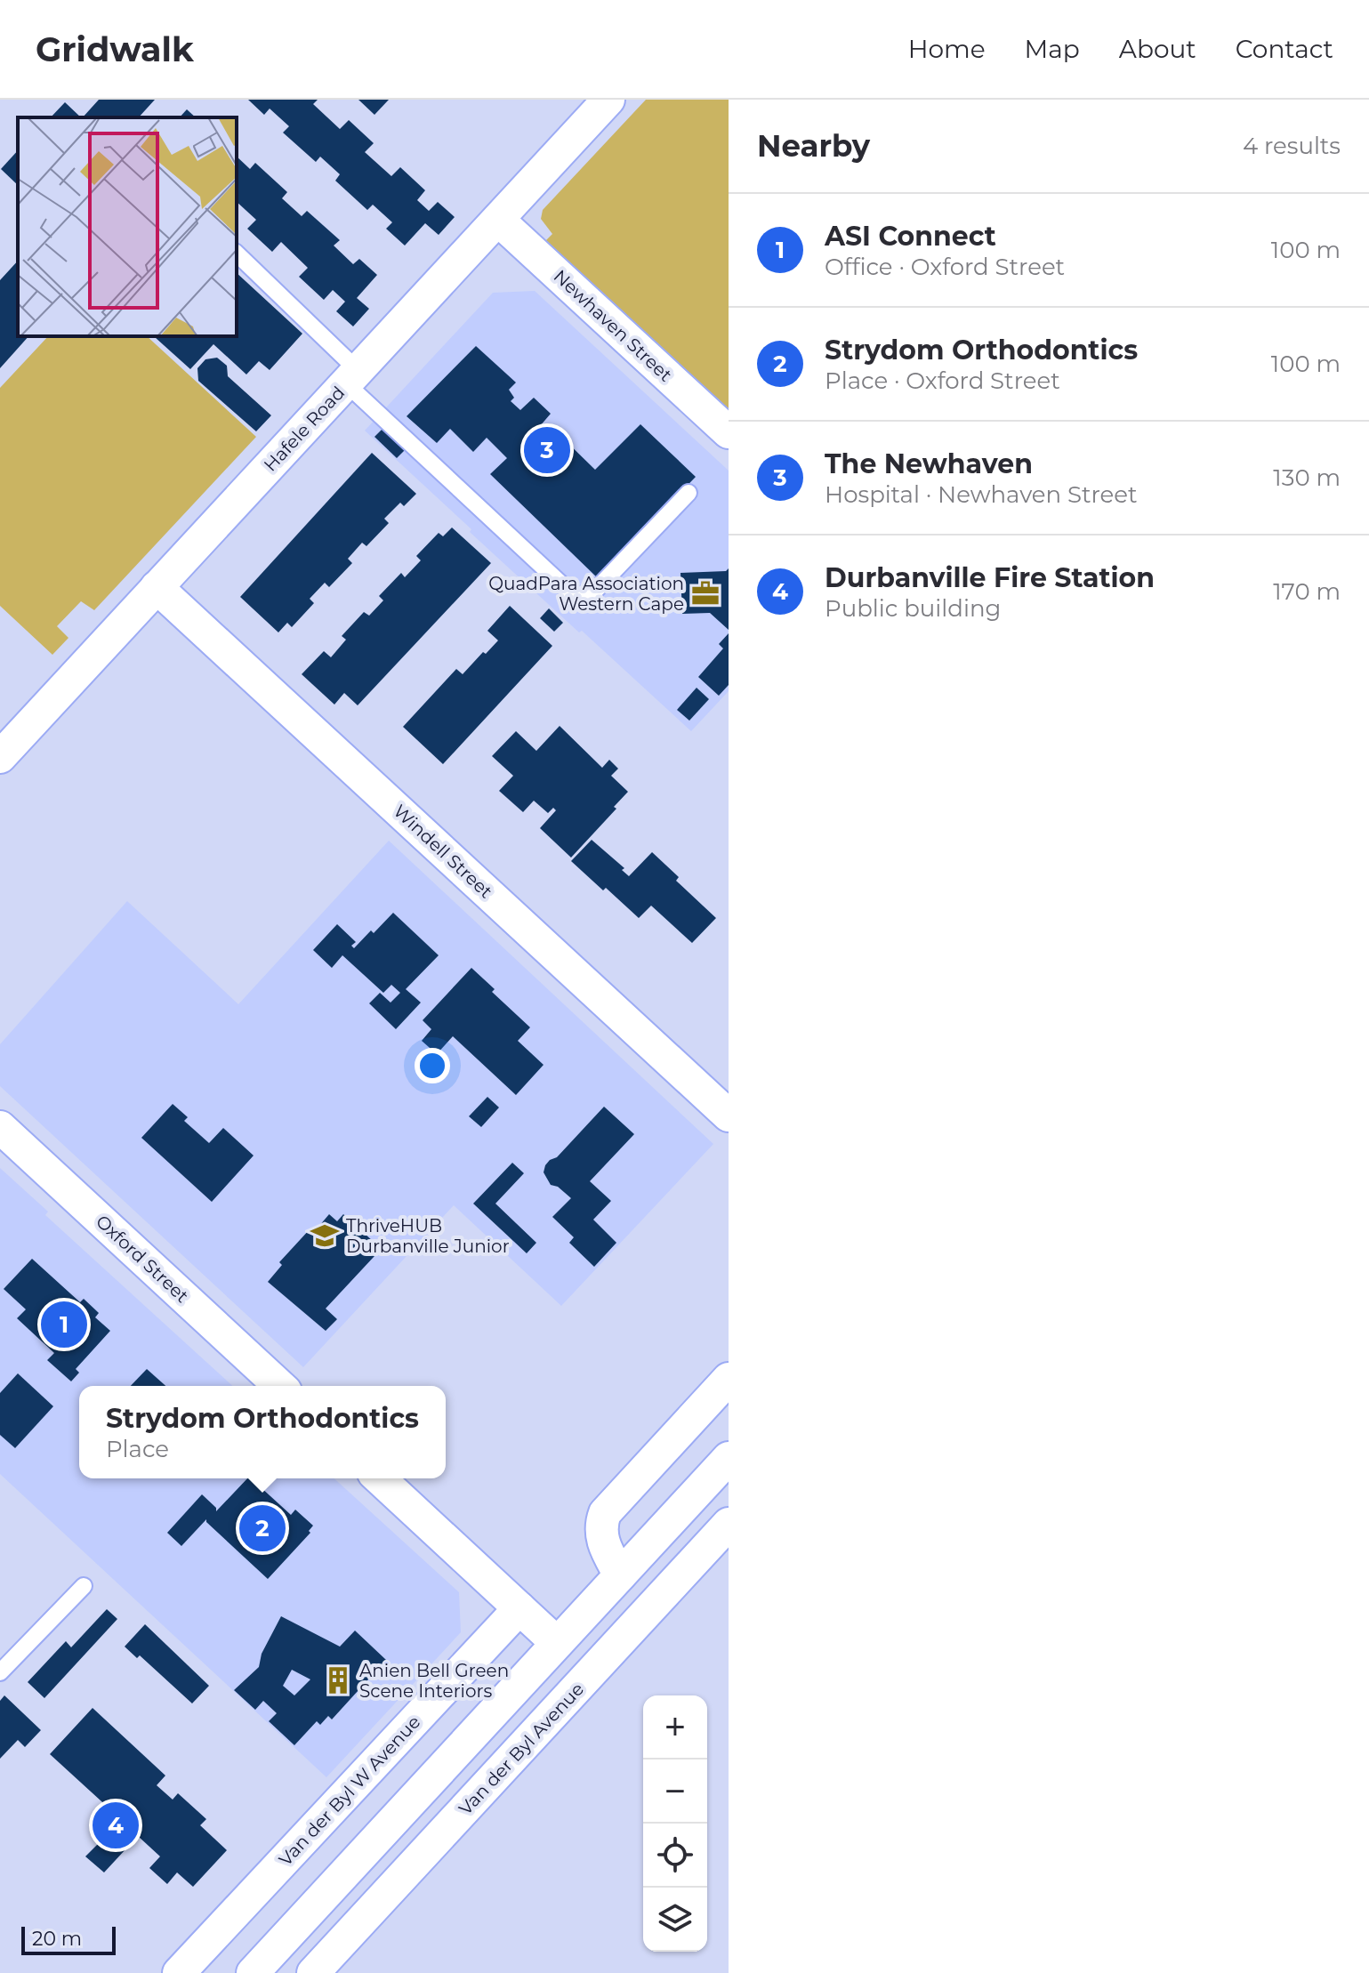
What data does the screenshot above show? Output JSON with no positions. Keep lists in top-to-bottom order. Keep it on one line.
{"streets":{"street":["Newhaven Street","Hafele Road","Windell Street","Oxford Street","Van der Byl Avenue","Van der Byl W Avenue"]},"crossings":[["Newhaven Street","Hafele Road"],["Hafele Road","Windell Street"]],"places":{"office":["QuadPara Association Western Cape"],"school or university":["ThriveHUB Durbanville Junior"],"building":["Anien Bell Green Scene Interiors"]},"scale_bar":"20 m","page":{"header":"Gridwalk","nav":["Home","Map","About","Contact"],"heading":["Nearby","4 results"],"list":[{"mark":"1","name":"ASI Connect","note":"Office · Oxford Street","value":"100 m"},{"mark":"2","name":"Strydom Orthodontics","note":"Place · Oxford Street","value":"100 m"},{"mark":"3","name":"The Newhaven","note":"Hospital · Newhaven Street","value":"130 m"},{"mark":"4","name":"Durbanville Fire Station","note":"Public building","value":"170 m"}],"pins":["3","1","2","4"],"popup":["Strydom Orthodontics","Place"],"map_buttons":["+","−"],"scale":"20 m"}}
